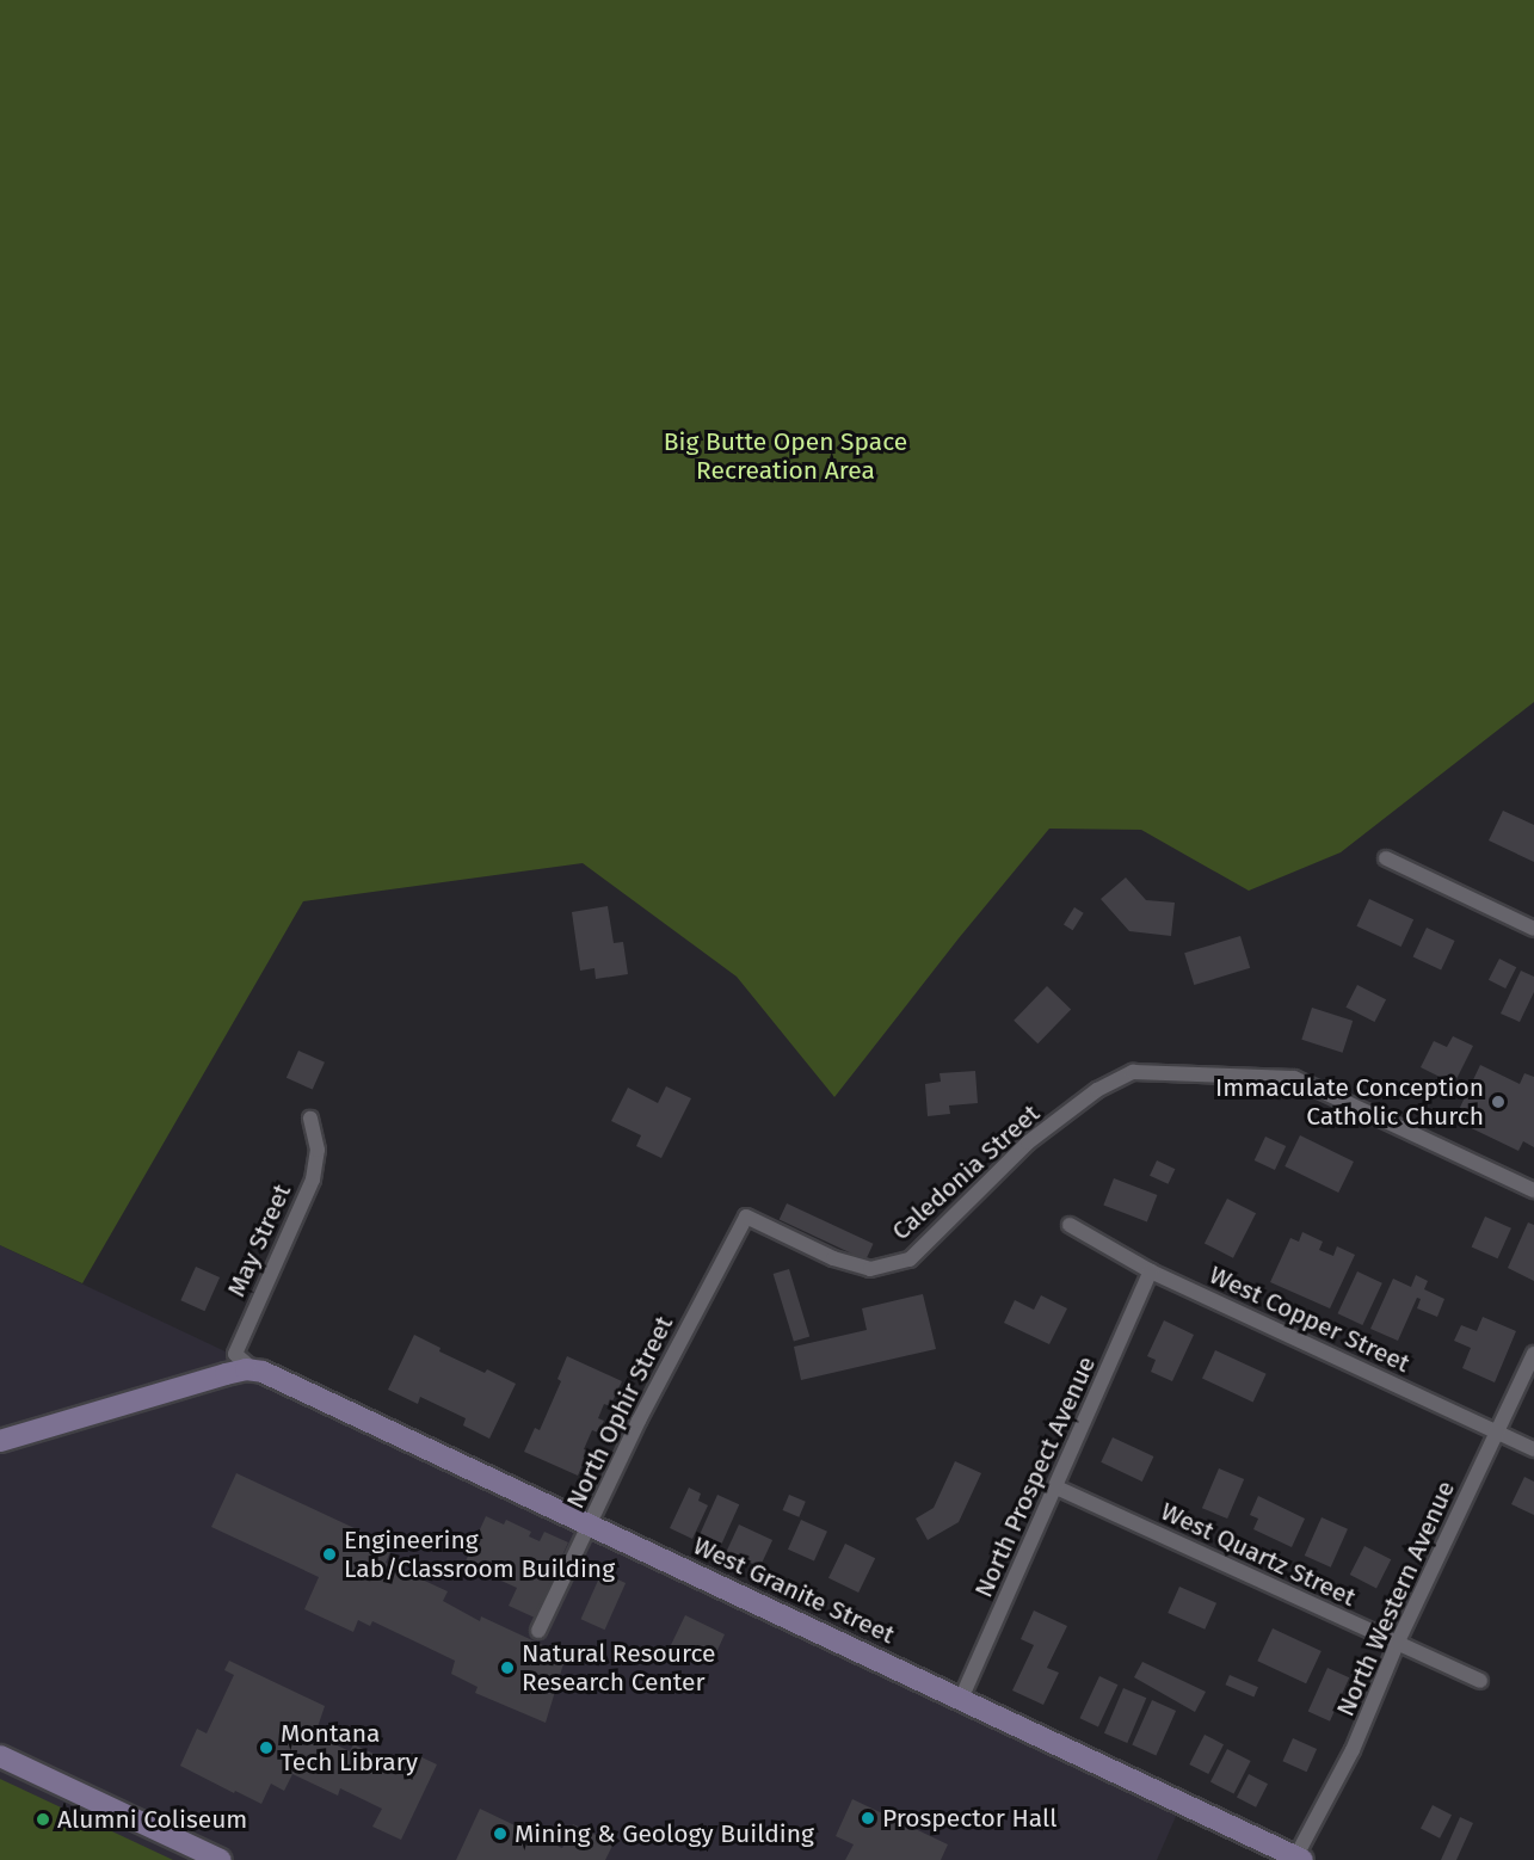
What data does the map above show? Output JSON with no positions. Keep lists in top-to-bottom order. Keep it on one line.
{"streets":{"street":["Caledonia Street","May Street","West Copper Street","North Ophir Street","North Prospect Avenue","West Quartz Street","West Granite Street","North Western Avenue"]},"crossings":[["Caledonia Street","North Ophir Street"],["May Street","West Granite Street"],["West Copper Street","North Prospect Avenue"],["West Copper Street","North Western Avenue"],["North Ophir Street","West Granite Street"],["North Prospect Avenue","West Quartz Street"],["North Prospect Avenue","West Granite Street"],["West Quartz Street","North Western Avenue"],["West Granite Street","North Western Avenue"]],"parks":["Big Butte Open Space Recreation Area"],"places":["Immaculate Conception Catholic Church","Engineering Lab/Classroom Building","Natural Resource Research Center","Montana Tech Library","Prospector Hall","Alumni Coliseum","Mining & Geology Building"]}
